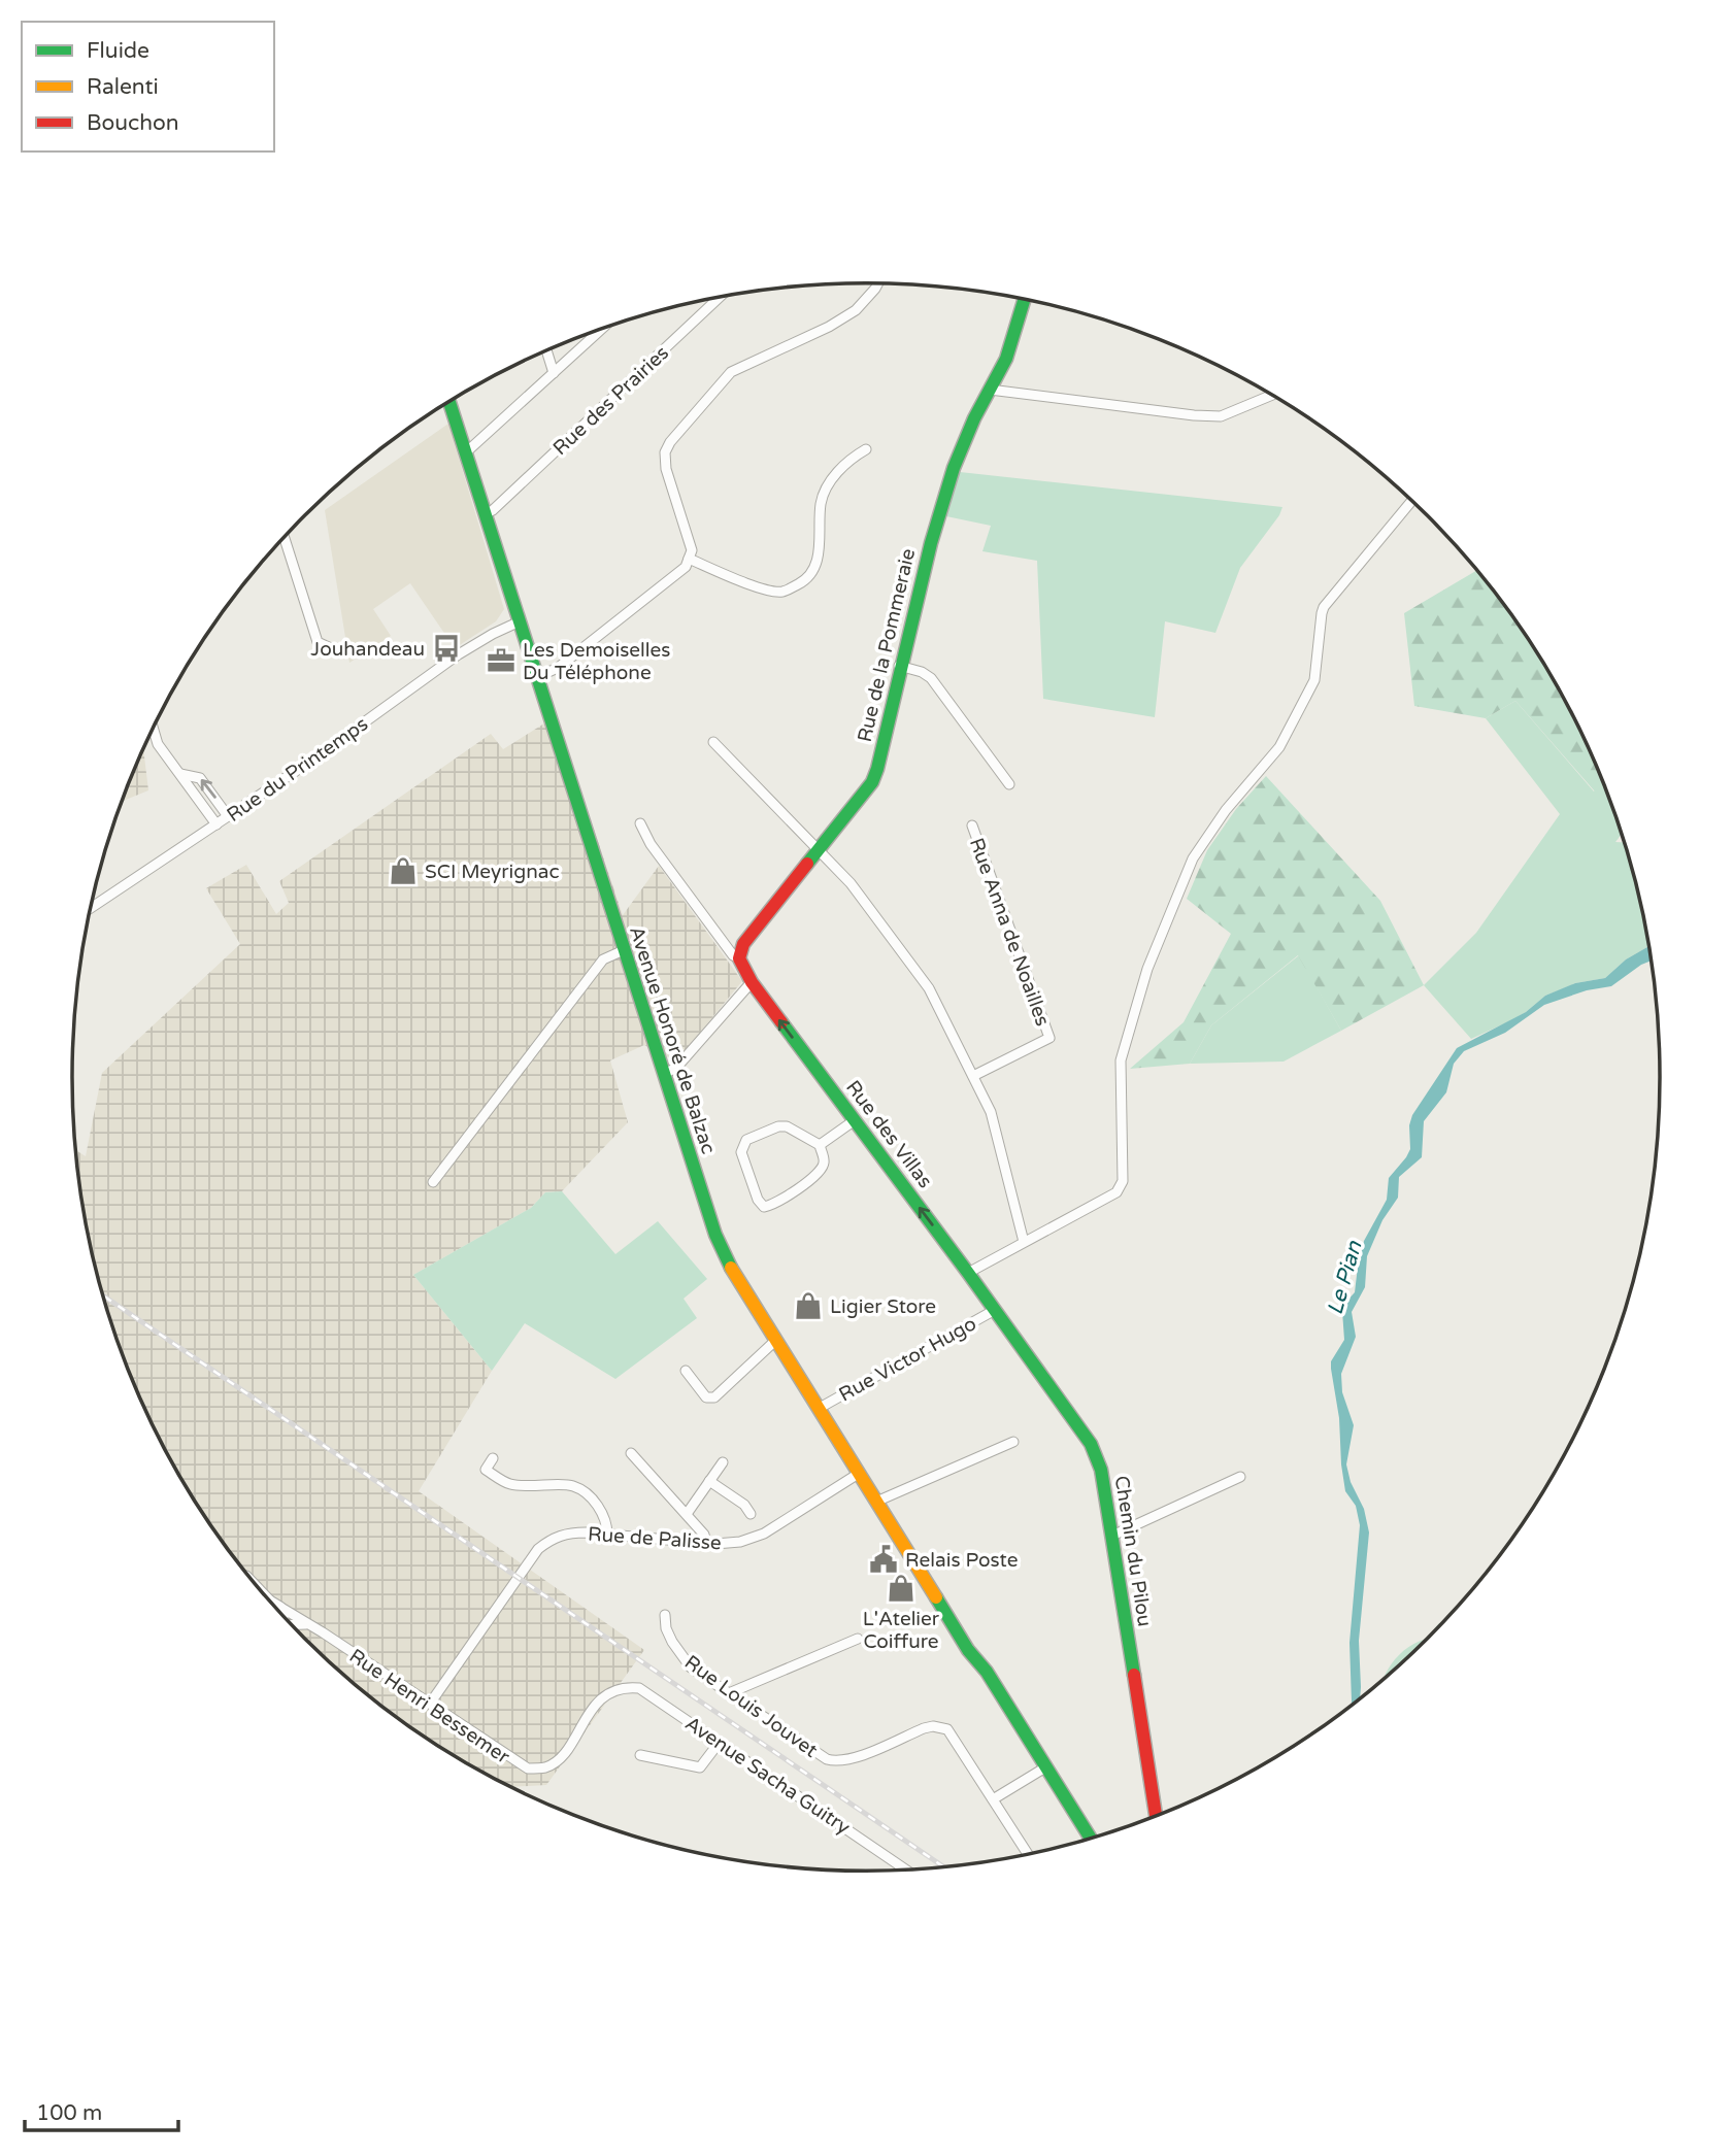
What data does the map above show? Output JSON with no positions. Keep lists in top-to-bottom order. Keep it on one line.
{"streets":{"street":["Rue des Prairies","Rue de la Pommeraie","Rue du Printemps","Rue Anna de Noailles","Avenue Honoré de Balzac","Rue des Villas","Rue Victor Hugo","Rue de Palisse","Chemin du Pilou","Rue Henri Bessemer","Rue Louis Jouvet","Avenue Sacha Guitry"]},"crossings":[["Rue des Prairies","Avenue Honoré de Balzac"],["Rue du Printemps","Avenue Honoré de Balzac"],["Avenue Honoré de Balzac","Rue Victor Hugo"],["Avenue Honoré de Balzac","Rue de Palisse"],["Rue des Villas","Rue Victor Hugo"],["Rue des Villas","Chemin du Pilou"],["Rue Victor Hugo","Chemin du Pilou"],["Rue de Palisse","Rue Henri Bessemer"],["Rue Henri Bessemer","Avenue Sacha Guitry"]],"water":["Le Pian"],"places":{"bus stop":["Jouhandeau"],"office":["Les Demoiselles Du Téléphone"],"shop":["SCI Meyrignac","Ligier Store","L'Atelier Coiffure"],"public building":["Relais Poste"]},"legend":["Fluide","Ralenti","Bouchon"],"scale_bar":"100 m"}
